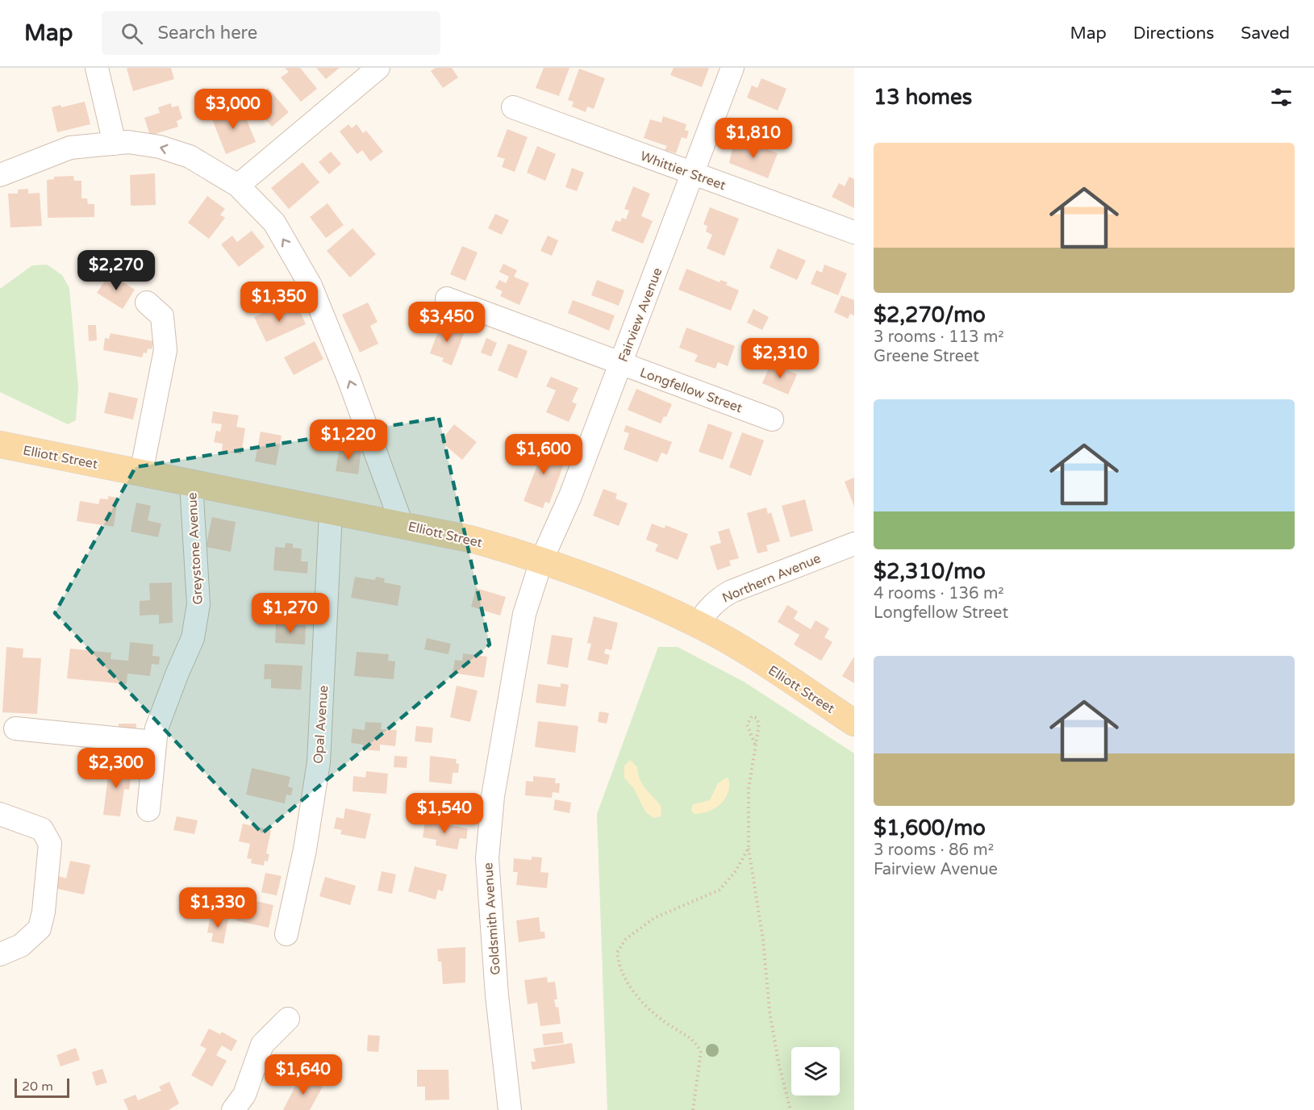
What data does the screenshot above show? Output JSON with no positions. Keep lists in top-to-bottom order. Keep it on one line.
{"streets":{"main road":["Elliott Street"],"street":["Whittier Street","Fairview Avenue","Longfellow Street","Greystone Avenue","Northern Avenue","Opal Avenue","Goldsmith Avenue"]},"crossings":[["Whittier Street","Fairview Avenue"],["Fairview Avenue","Longfellow Street"],["Fairview Avenue","Elliott Street"],["Fairview Avenue","Goldsmith Avenue"],["Elliott Street","Greystone Avenue"],["Elliott Street","Northern Avenue"],["Elliott Street","Opal Avenue"],["Elliott Street","Goldsmith Avenue"]],"scale_bar":"20 m","page":{"header":"Map","search":"Search here","nav":["Map","Directions","Saved"],"heading":"13 homes","price":["$3,000","$1,810","$2,270","$1,350","$3,450","$2,310","$1,220","$1,600","$1,270","$2,300","$1,540","$1,330","$1,640"],"list":[{"name":"$2,270/mo","note":"3 rooms · 113 m² · Greene Street"},{"name":"$2,310/mo","note":"4 rooms · 136 m² · Longfellow Street"},{"name":"$1,600/mo","note":"3 rooms · 86 m² · Fairview Avenue"}],"scale":"20 m"}}
